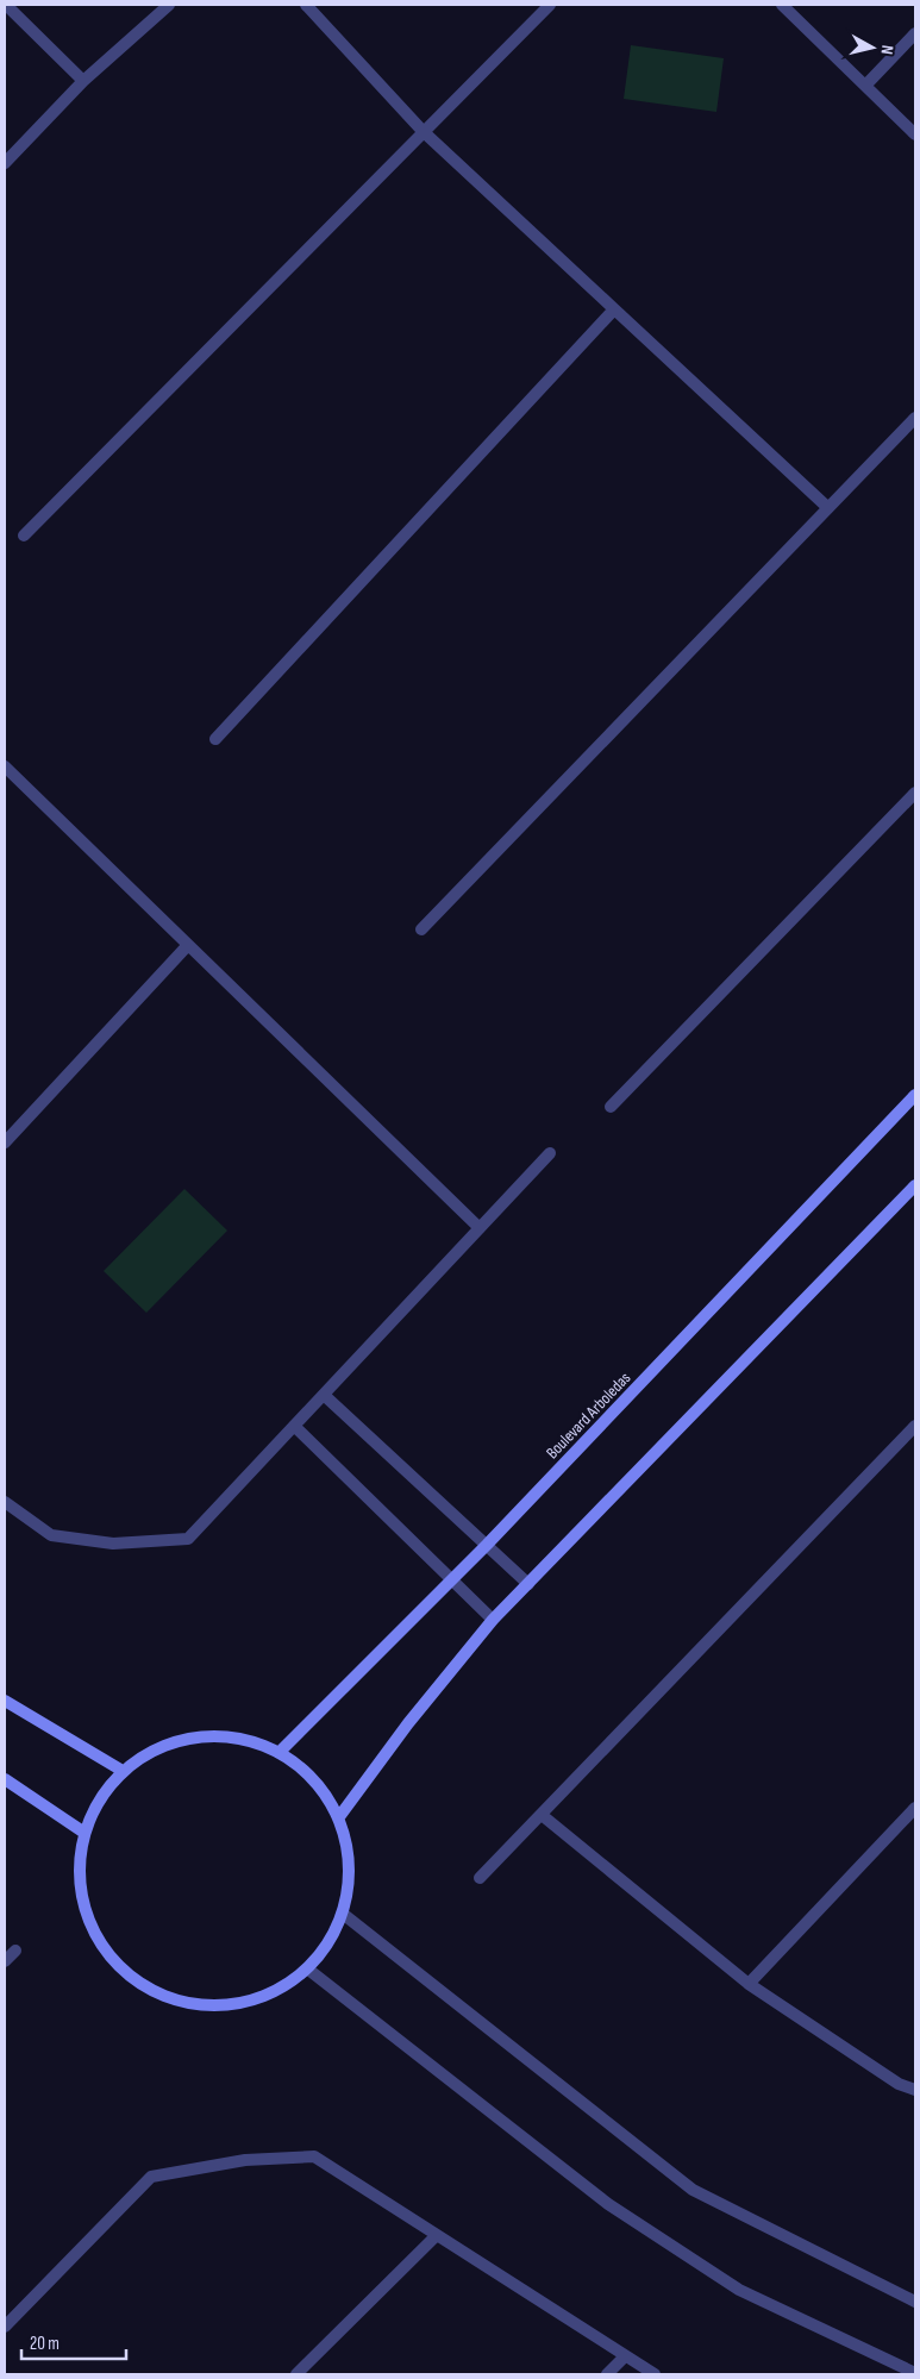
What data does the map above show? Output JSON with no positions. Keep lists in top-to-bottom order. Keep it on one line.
{"streets":{"street":["Boulevard Arboledas"]},"scale_bar":"20 m","north":"right"}
